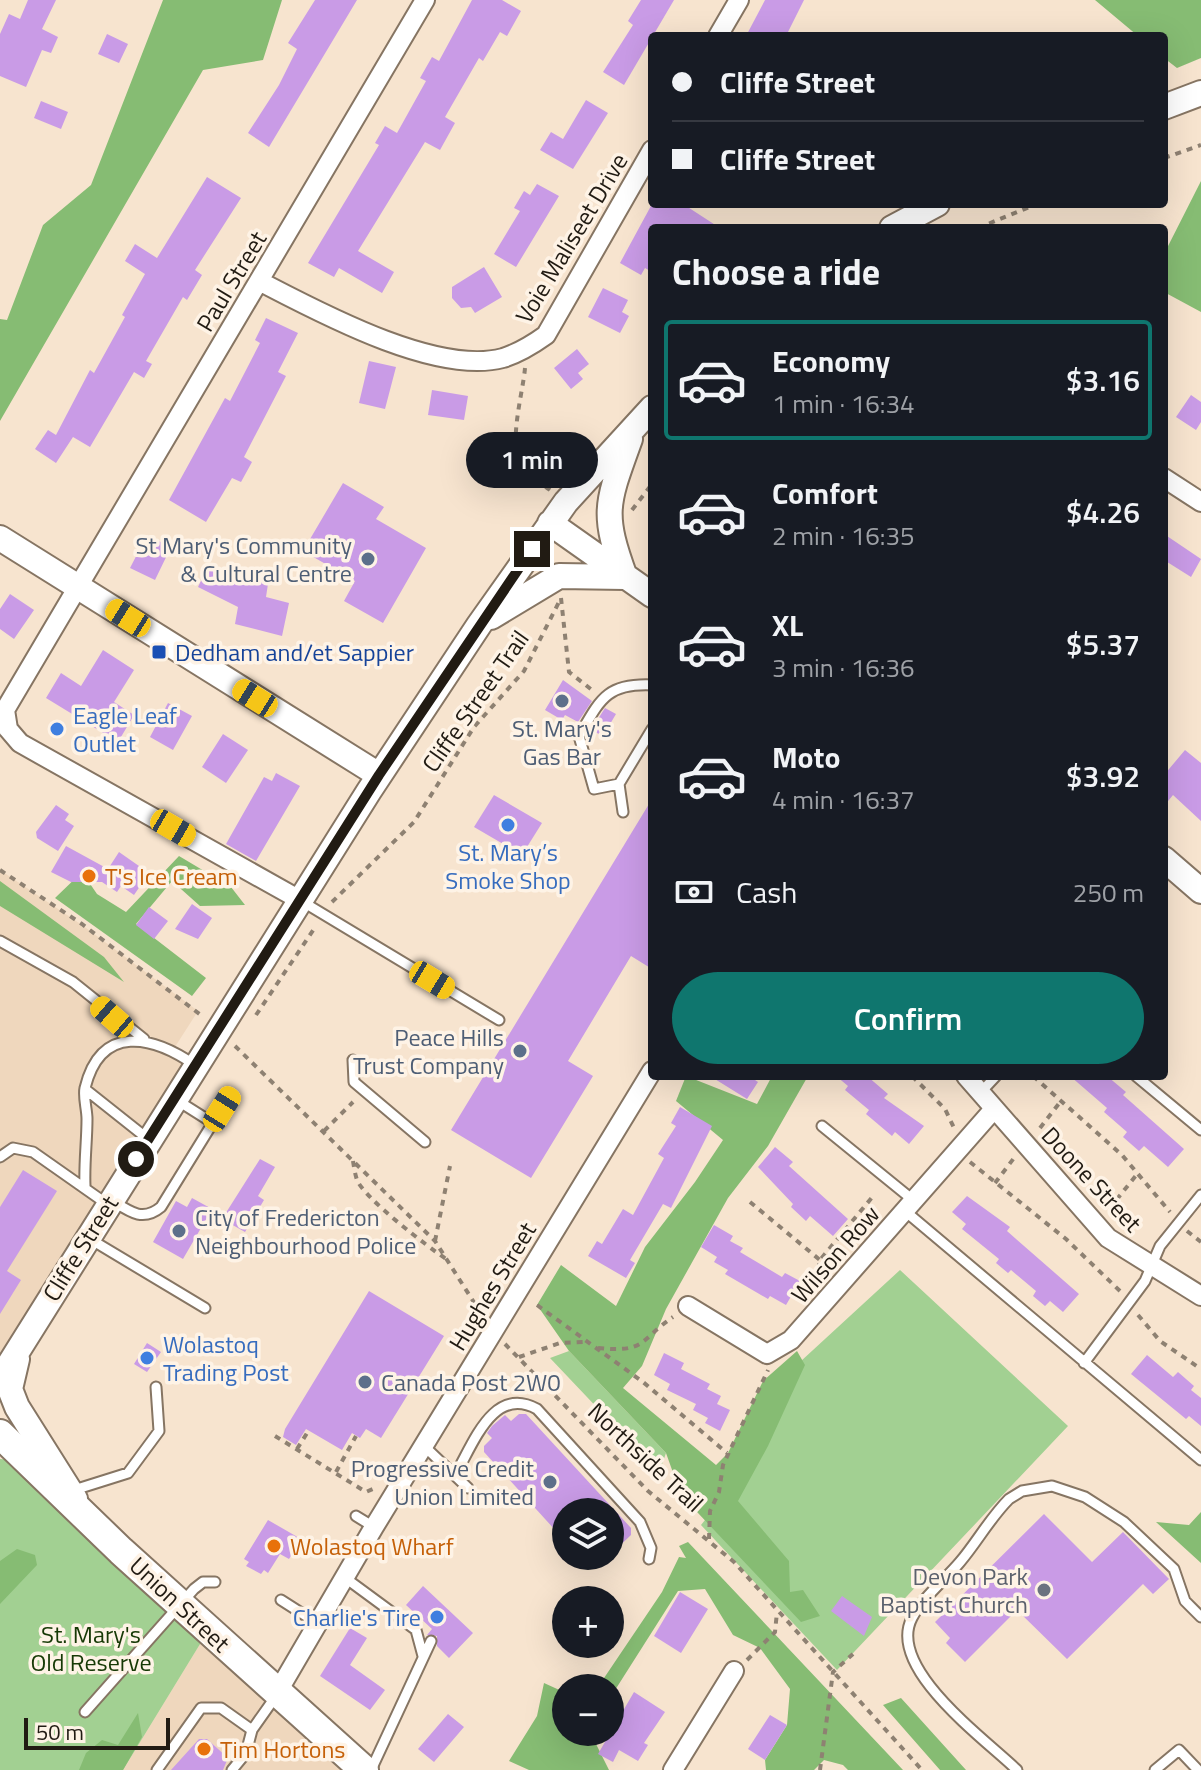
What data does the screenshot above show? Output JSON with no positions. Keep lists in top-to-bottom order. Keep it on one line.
{"streets":{"main road":["Cliffe Street","Union Street"],"street":["Voie Maliseet Drive","Paul Street","Doone Street","Wilson Row","Hughes Street"],"path":["Cliffe Street Trail","Northside Trail"]},"crossings":[["Voie Maliseet Drive","Paul Street"],["Paul Street","Cliffe Street"],["Doone Street","Wilson Row"],["Hughes Street","Union Street"]],"parks":["St. Mary's Old Reserve"],"places":{"other":["St Mary's Community & Cultural Centre","St. Mary's Gas Bar","Eagle Leaf Outlet","St. Mary’s Smoke Shop","T's Ice Cream","Peace Hills Trust Company","City of Fredericton Neighbourhood Police","Wolastoq Trading Post","Canada Post 2W0","Progressive Credit Union Limited","Wolastoq Wharf","Devon Park Baptist Church","Charlie's Tire","Tim Hortons"],"transit":["Dedham and/et Sappier"]},"scale_bar":"50 m","page":{"banner":["Cliffe Street","Cliffe Street"],"heading":"Choose a ride","list":[{"name":"Economy","note":"1 min · 16:34","value":"$3.16"},{"name":"Comfort","note":"2 min · 16:35","value":"$4.26"},{"name":"XL","note":"3 min · 16:36","value":"$5.37"},{"name":"Moto","note":"4 min · 16:37","value":"$3.92"}],"bubble":"1 min","pay":["Cash","250 m"],"buttons":"Confirm","map_buttons":["+","−"],"scale":"50 m"}}
